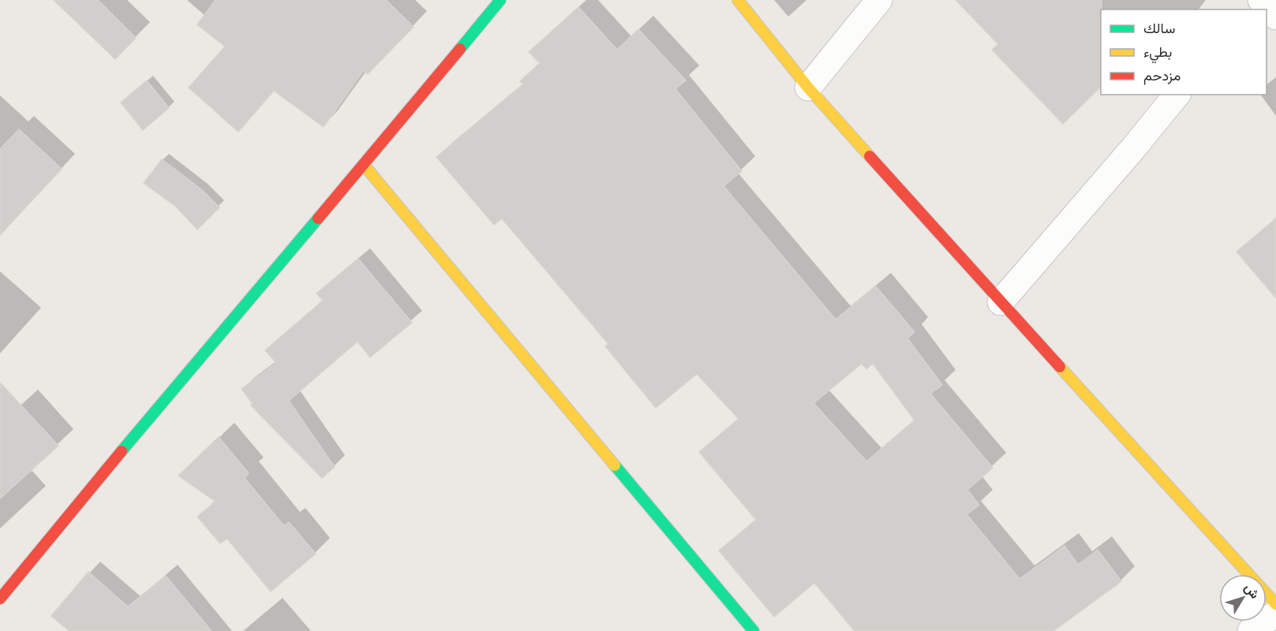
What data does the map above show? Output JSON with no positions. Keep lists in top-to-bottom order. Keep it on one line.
{"legend":["سالك","بطيء","مزدحم"],"north":"top right"}
